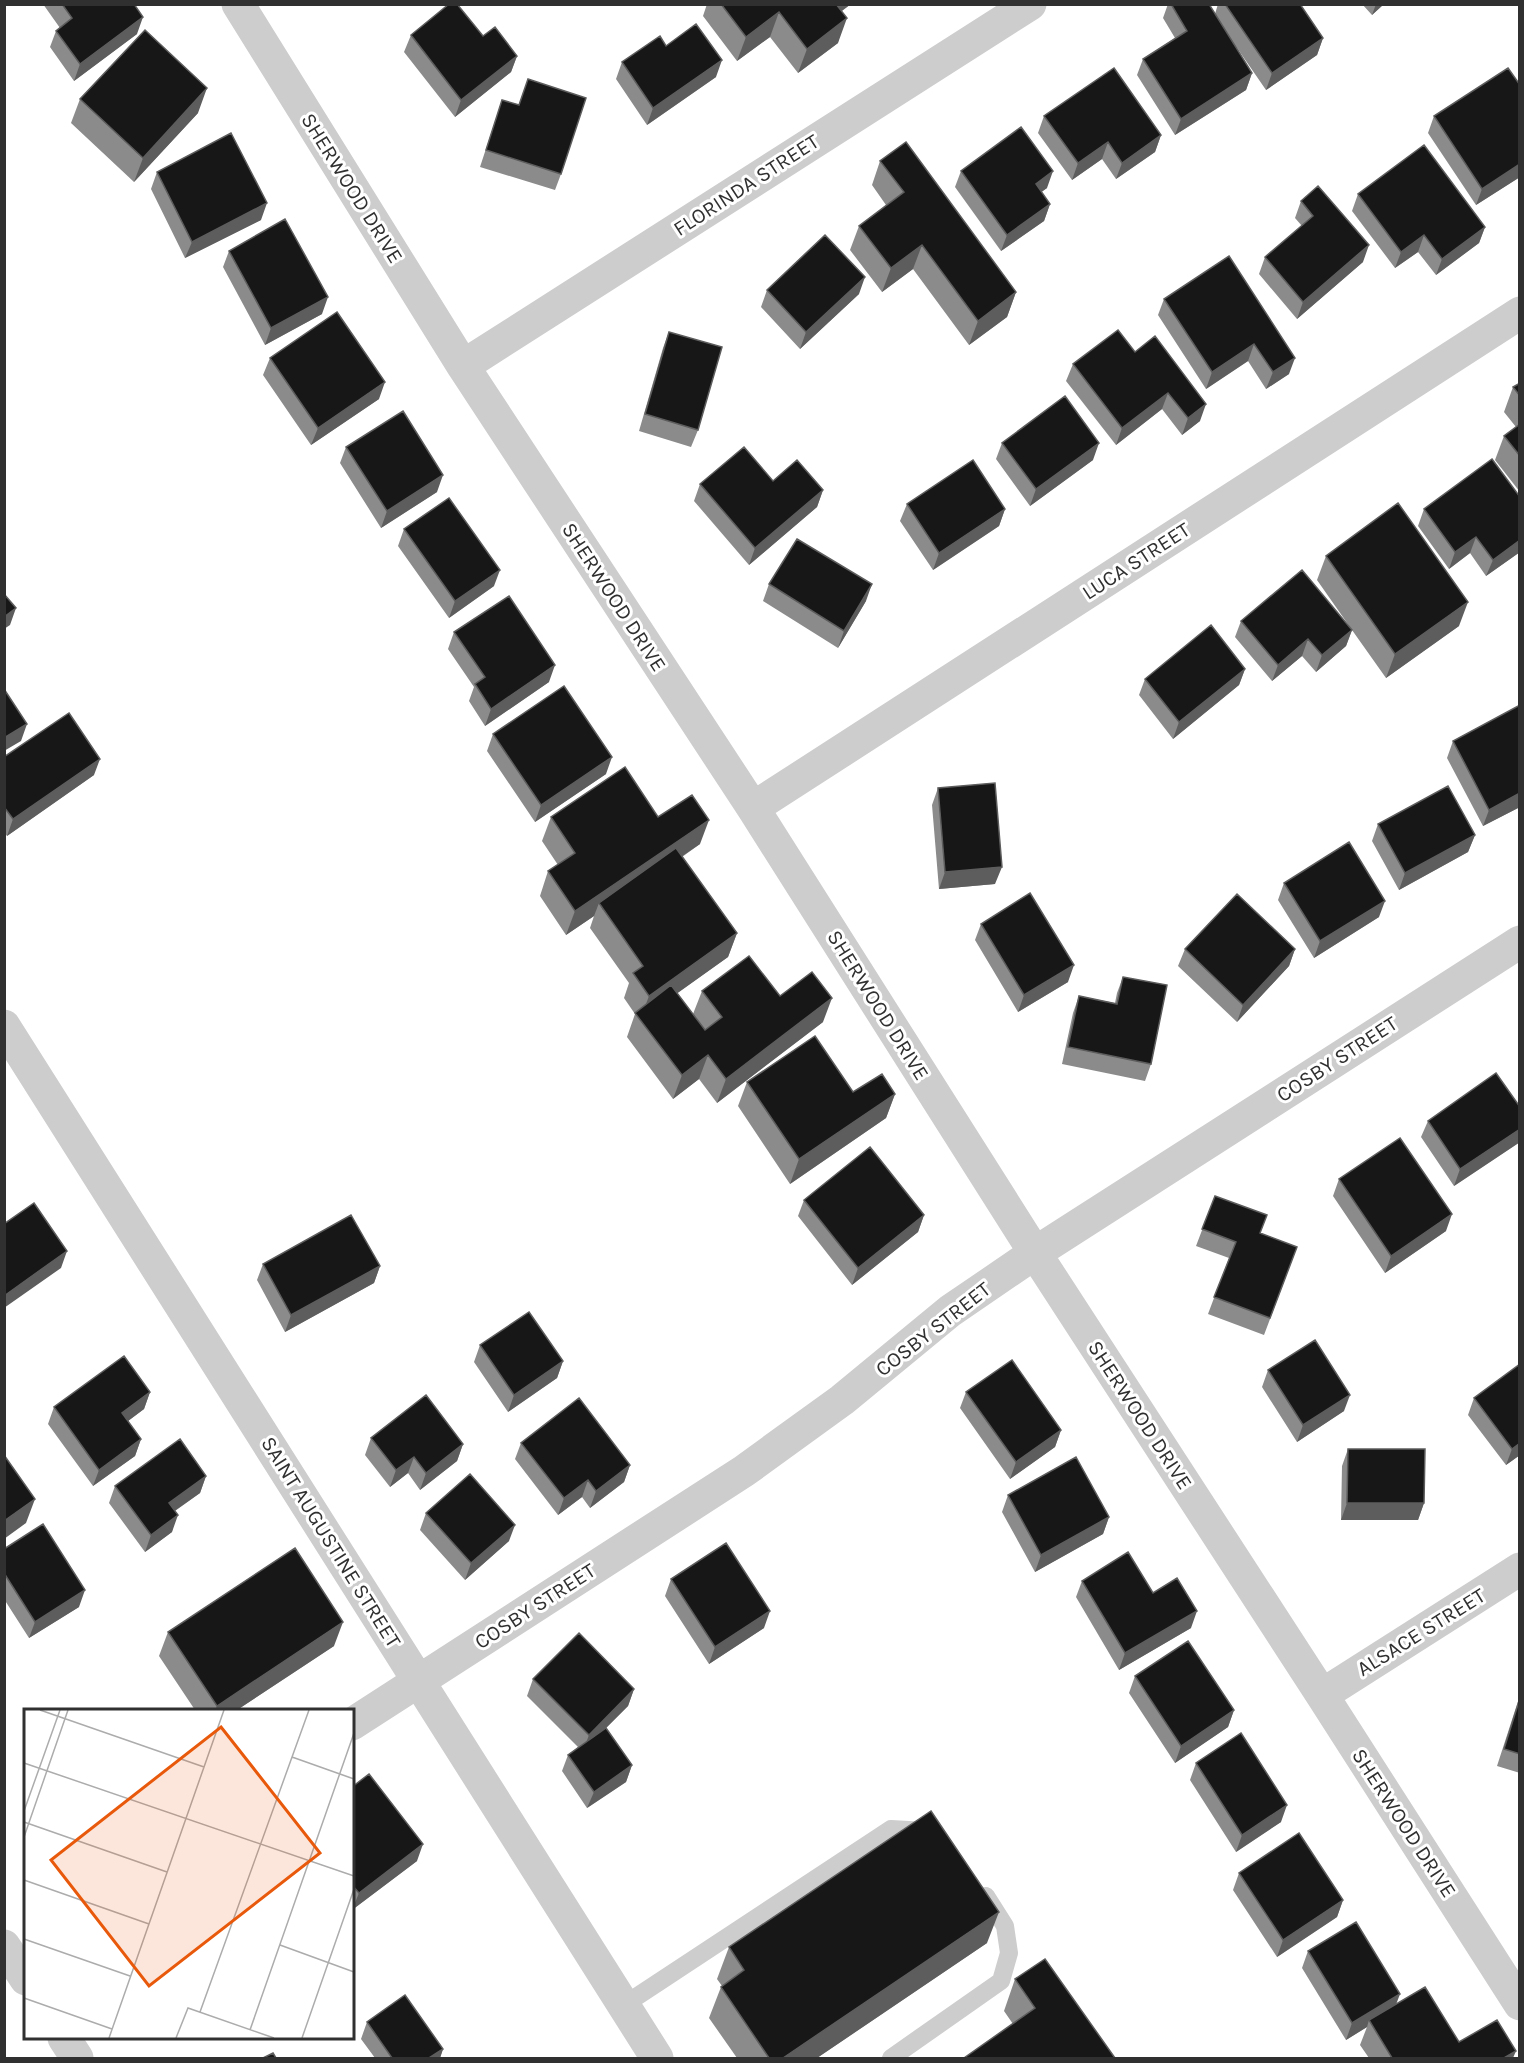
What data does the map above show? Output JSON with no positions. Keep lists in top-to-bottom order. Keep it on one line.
{"streets":{"street":["FLORINDA STREET","SHERWOOD DRIVE","LUCA STREET","COSBY STREET","SAINT AUGUSTINE STREET","ALSACE STREET"]},"crossings":[["FLORINDA STREET","SHERWOOD DRIVE"],["SHERWOOD DRIVE","LUCA STREET"],["SHERWOOD DRIVE","COSBY STREET"],["SHERWOOD DRIVE","ALSACE STREET"],["COSBY STREET","SAINT AUGUSTINE STREET"]]}
